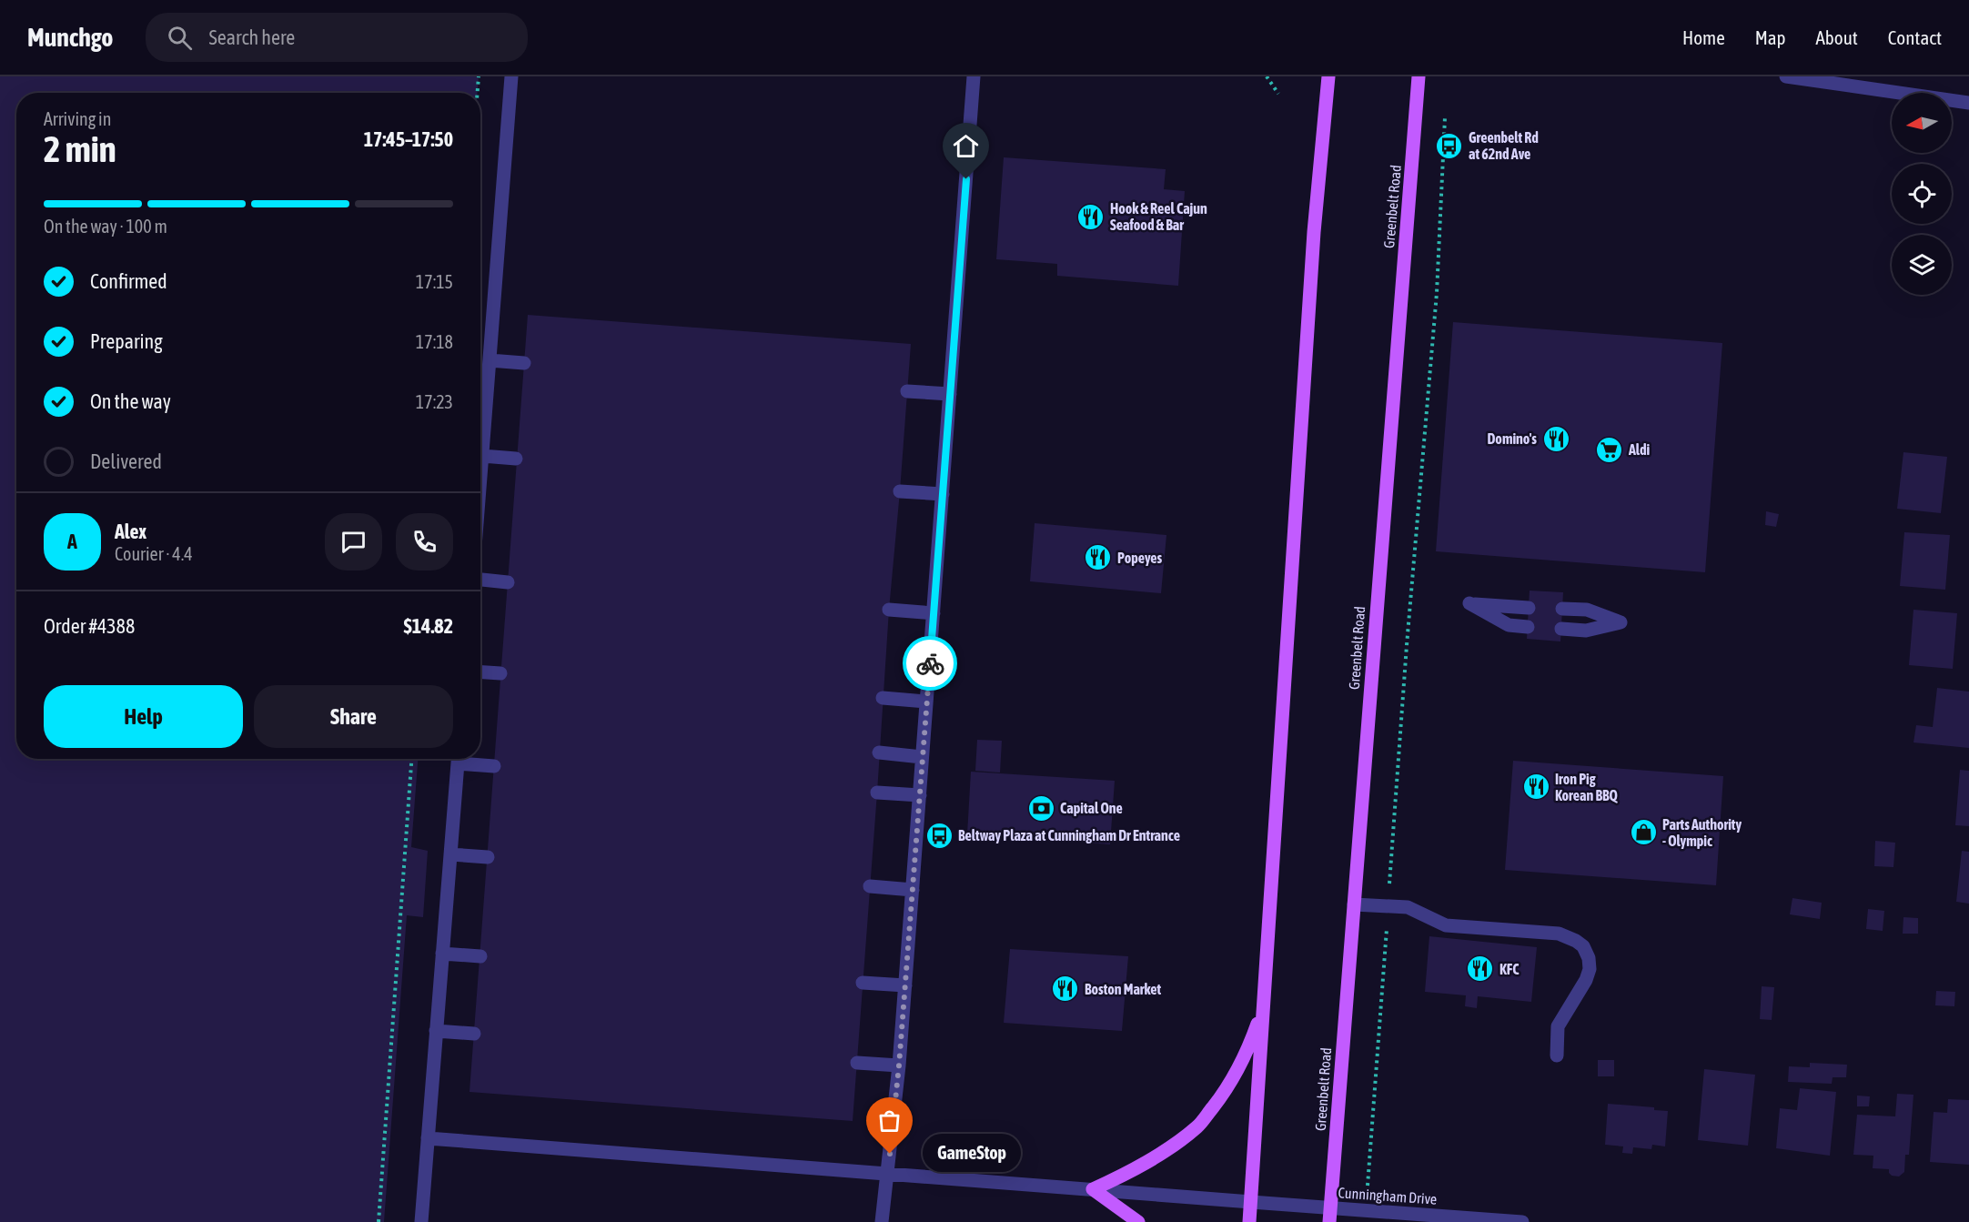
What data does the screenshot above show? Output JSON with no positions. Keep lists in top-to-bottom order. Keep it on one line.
{"streets":{"main road":["Greenbelt Road"],"street":["Cunningham Drive"]},"crossings":[["Greenbelt Road","Cunningham Drive"]],"places":{"bus stop":["Greenbelt Rd at 62nd Ave","Beltway Plaza at Cunningham Dr Entrance"],"restaurant":["Hook & Reel Cajun Seafood & Bar","Domino's","Popeyes","Iron Pig Korean BBQ","KFC","Boston Market"],"supermarket":["Aldi"],"bank":["Capital One"],"shop":["Parts Authority - Olympic"],"other":["GameStop"]},"north":"left","page":{"header":"Munchgo","search":"Search here","nav":["Home","Map","About","Contact"],"heading":["2 min","Arriving in","17:45–17:50"],"panel":["Alex","Courier · 4.4","Order #4388","$14.82"],"bar":"On the way · 100 m","list":[["Confirmed","17:15"],["Preparing","17:18"],["On the way","17:23"],"Delivered"],"round":"A","buttons":["Help","Share"],"bubble":"GameStop"}}
